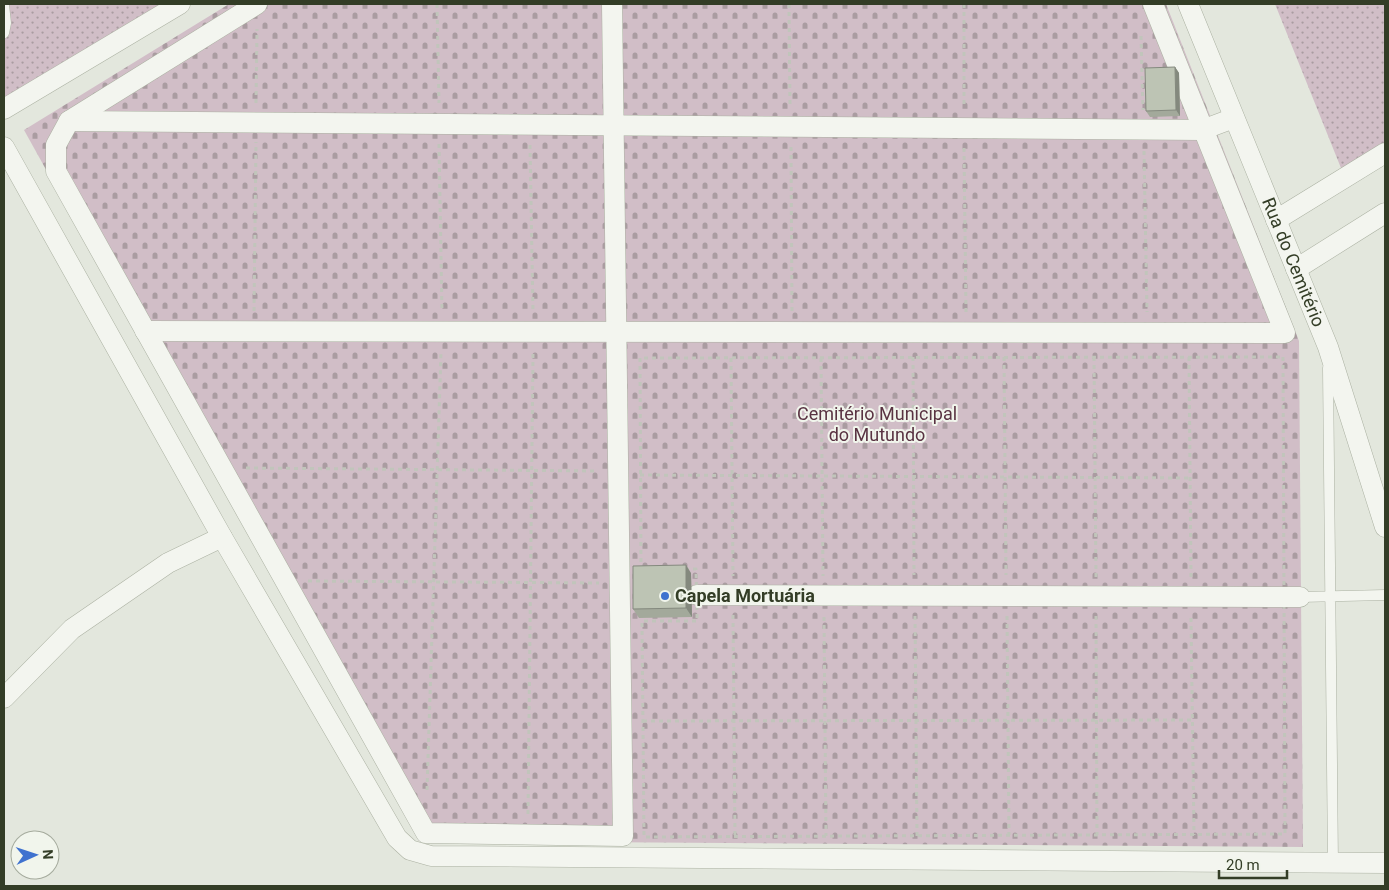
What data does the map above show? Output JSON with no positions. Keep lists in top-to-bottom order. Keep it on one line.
{"streets":{"street":["Rua do Cemitério"]},"parks":["Cemitério Municipal do Mutundo"],"places":["Capela Mortuária"],"scale_bar":"20 m","north":"right"}
